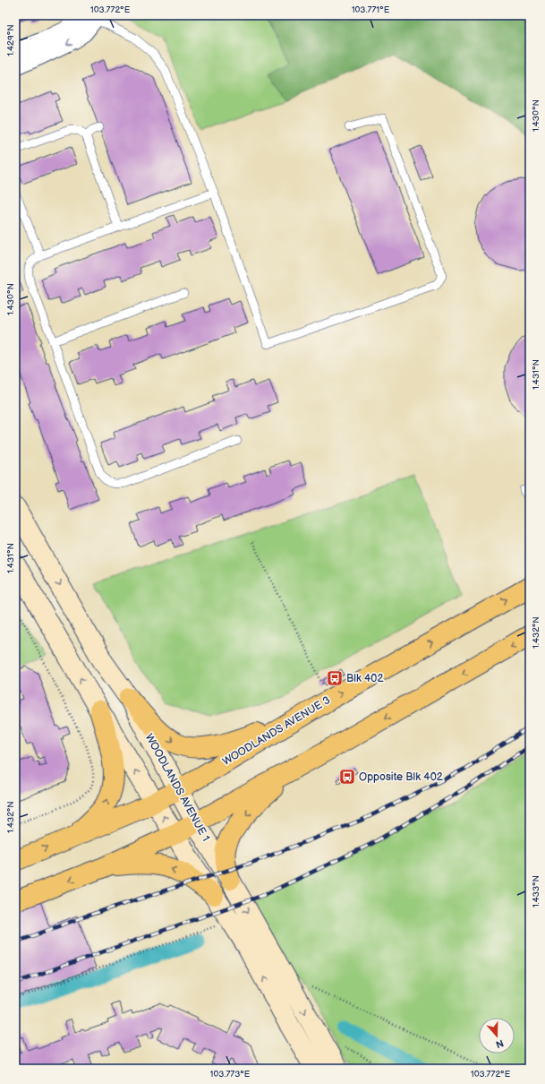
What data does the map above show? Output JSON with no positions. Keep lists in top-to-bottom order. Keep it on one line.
{"streets":{"main road":["WOODLANDS AVENUE 3","WOODLANDS AVENUE 1"]},"crossings":[["WOODLANDS AVENUE 3","WOODLANDS AVENUE 1"]],"places":{"bus stop":["Blk 402","Opposite Blk 402"]},"north":"bottom","coordinates":["103.772°E","103.771°E","1.429°N","1.430°N","1.431°N","1.432°N","1.433°N","103.773°E"]}
